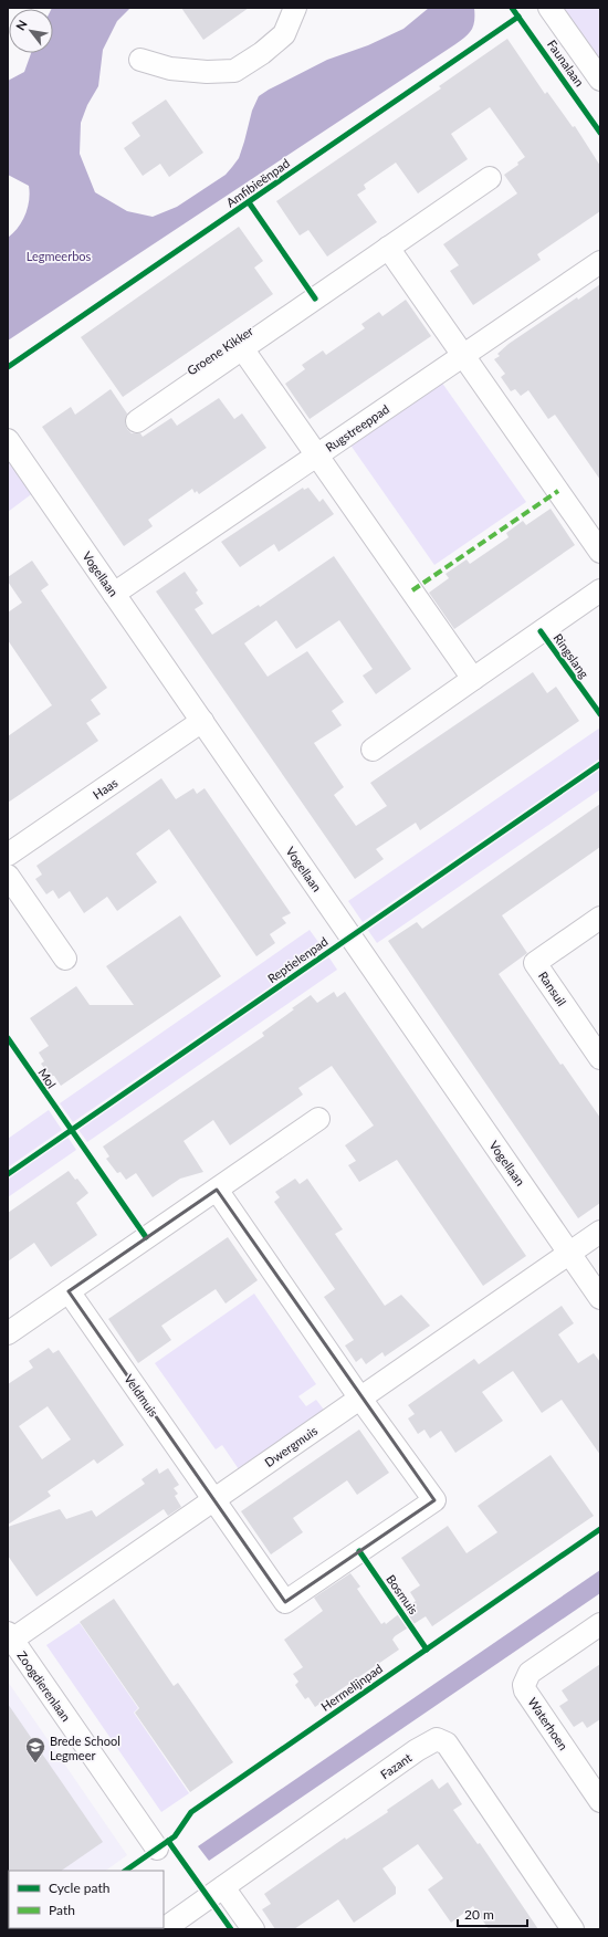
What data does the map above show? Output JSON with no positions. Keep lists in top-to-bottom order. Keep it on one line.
{"streets":{"street":["Faunalaan","Groene Kikker","Rugstreeppad","Vogellaan","Ringslang","Haas","Ransuil","Veldmuis","Dwergmuis","Zoogdierenlaan","Waterhoen","Fazant"],"cycle path":["Amfibieënpad","Reptielenpad","Mol","Bosmuis","Hermelijnpad"]},"crossings":[["Groene Kikker","Rugstreeppad"],["Rugstreeppad","Vogellaan"],["Vogellaan","Haas"],["Vogellaan","Dwergmuis"],["Veldmuis","Dwergmuis"],["Dwergmuis","Zoogdierenlaan"]],"parks":["Legmeerbos"],"places":{"school or university":["Brede School Legmeer"]},"legend":["Cycle path","Path"],"scale_bar":"20 m","north":"top left"}
